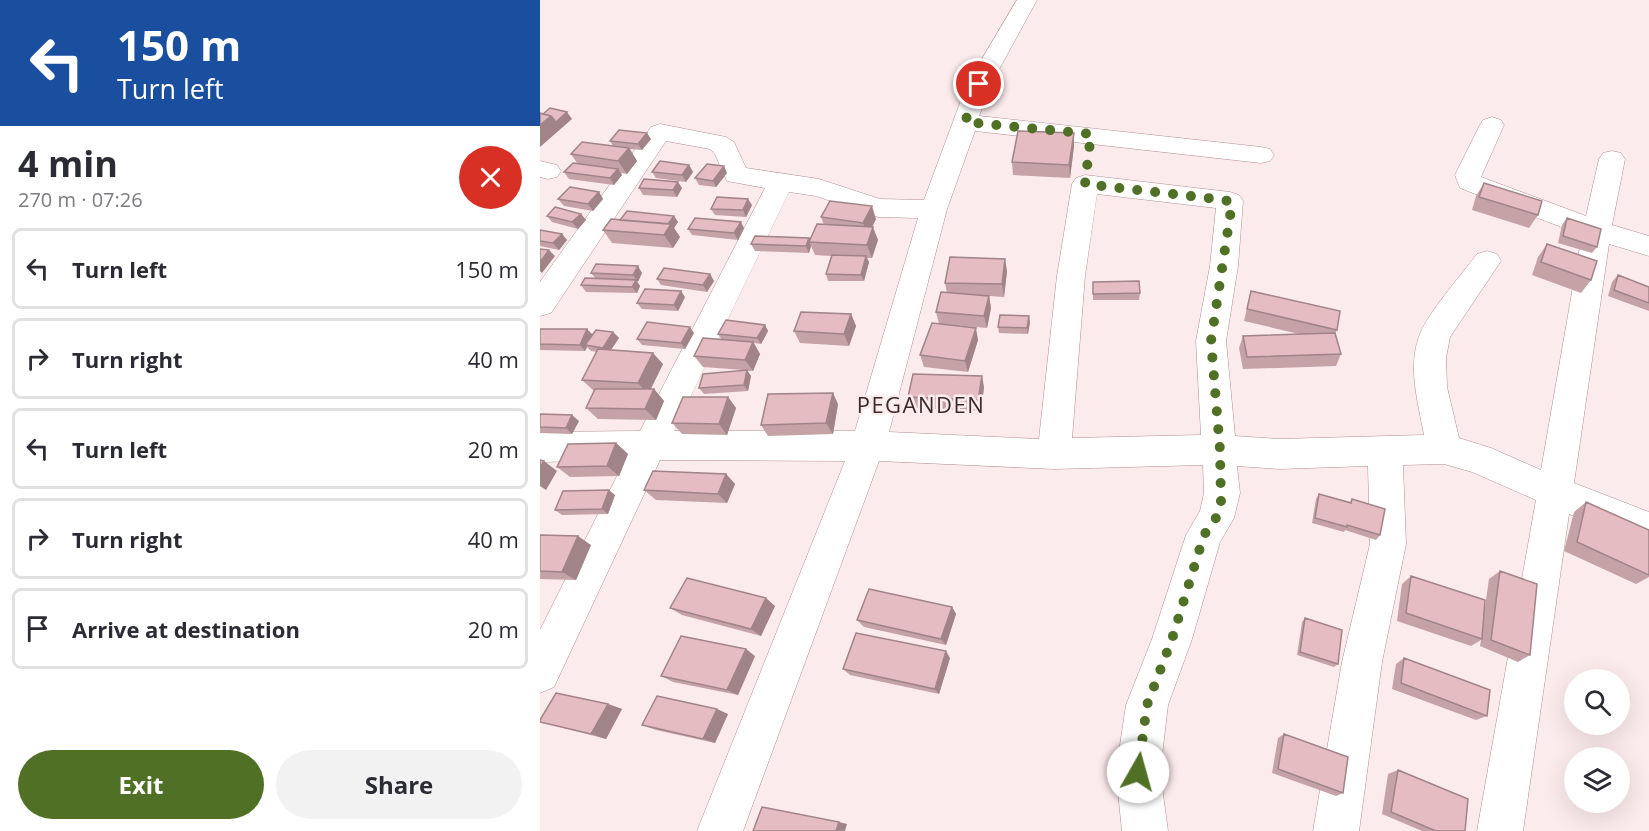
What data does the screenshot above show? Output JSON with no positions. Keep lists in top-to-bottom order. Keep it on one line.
{"districts":["PEGANDEN"],"page":{"turn":["150 m","Turn left"],"heading":["4 min","270 m · 07:26"],"list":[{"name":"Turn left","value":"150 m"},{"name":"Turn right","value":"40 m"},{"name":"Turn left","value":"20 m"},{"name":"Turn right","value":"40 m"},{"name":"Arrive at destination","value":"20 m"}],"buttons":["Exit","Share"]}}
